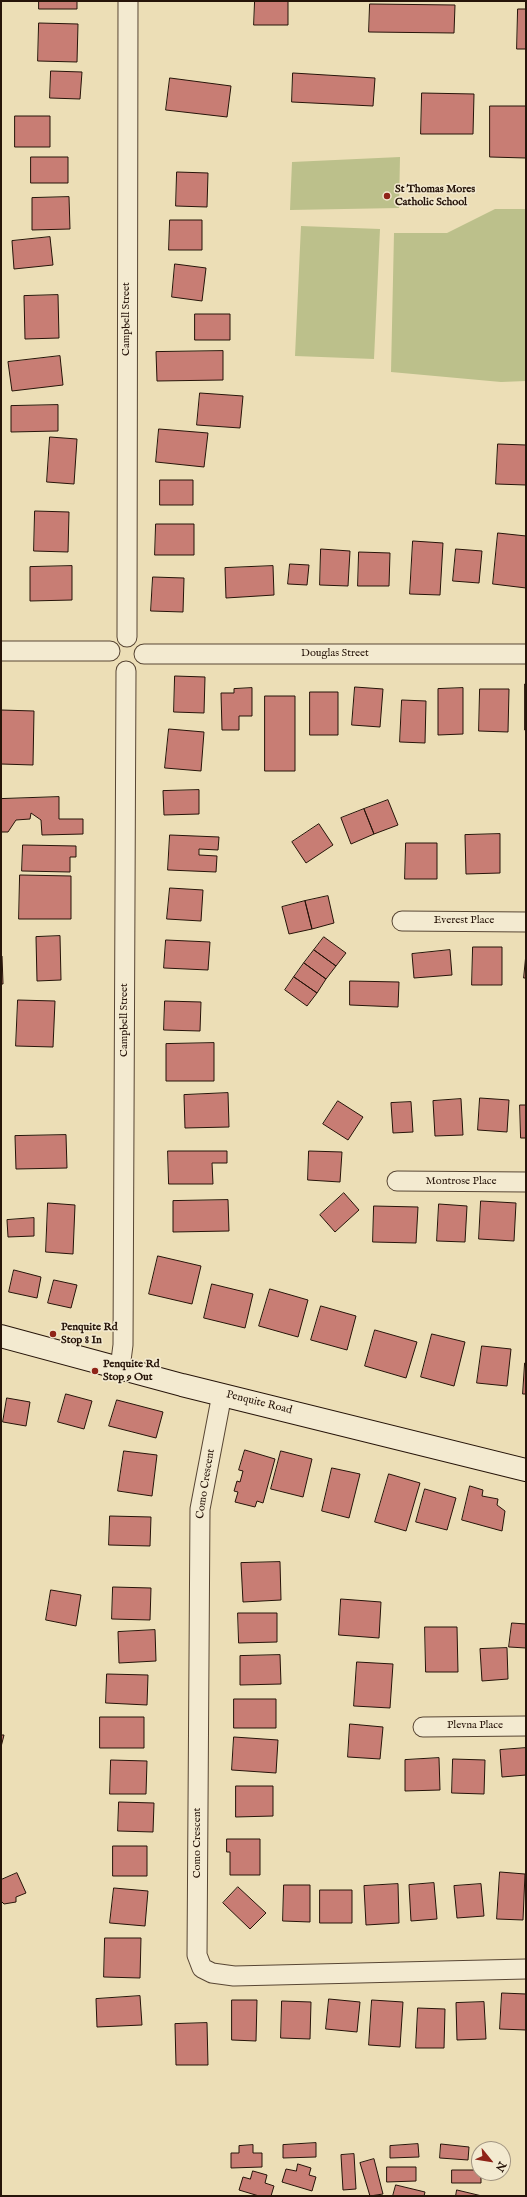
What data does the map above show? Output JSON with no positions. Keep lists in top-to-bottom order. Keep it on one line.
{"streets":{"street":["Campbell Street","Douglas Street","Everest Place","Montrose Place","Penquite Road","Como Crescent","Plevna Place"]},"crossings":[["Campbell Street","Douglas Street"],["Campbell Street","Penquite Road"],["Penquite Road","Como Crescent"]],"places":["St Thomas Mores Catholic School","Penquite Rd Stop 8 In","Penquite Rd Stop 9 Out"],"north":"bottom right"}
